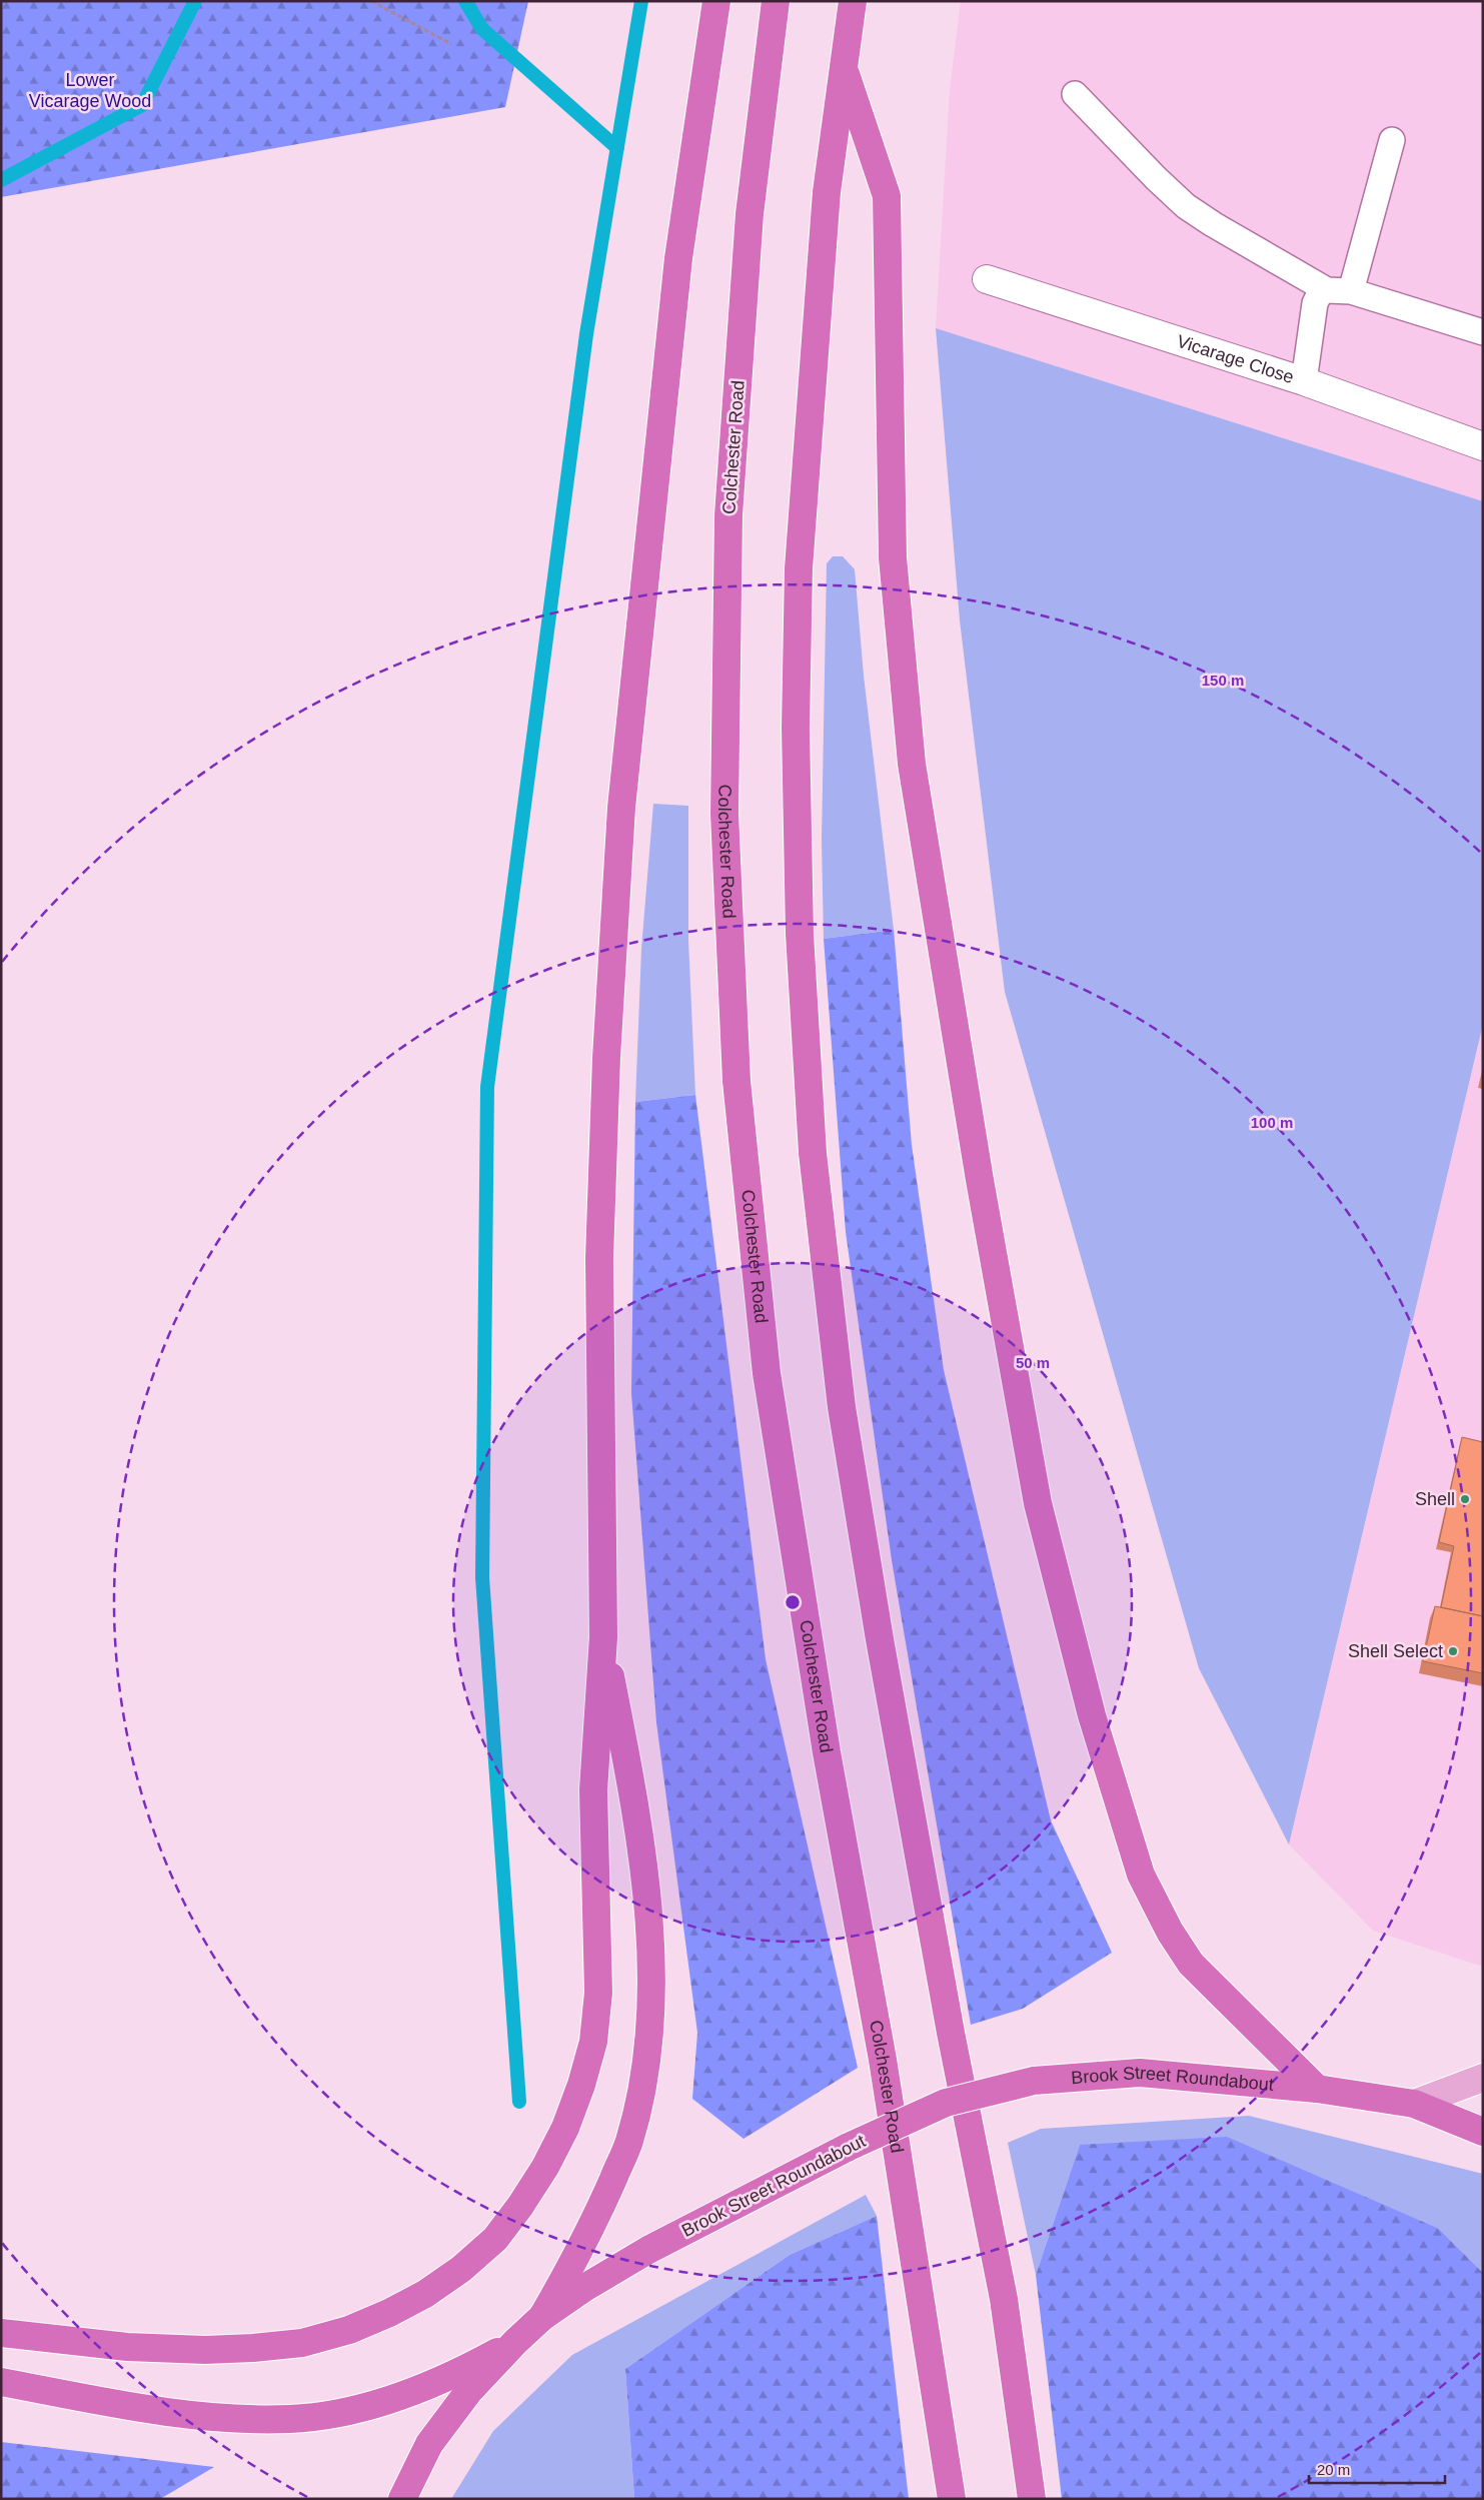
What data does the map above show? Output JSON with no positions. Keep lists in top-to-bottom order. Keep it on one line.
{"streets":{"highway":["Colchester Road","Brook Street Roundabout"],"street":["Vicarage Close"]},"parks":["Lower Vicarage Wood"],"places":["Shell","Shell Select"],"scale_bar":"20 m","rings":["150 m","100 m","50 m"]}
